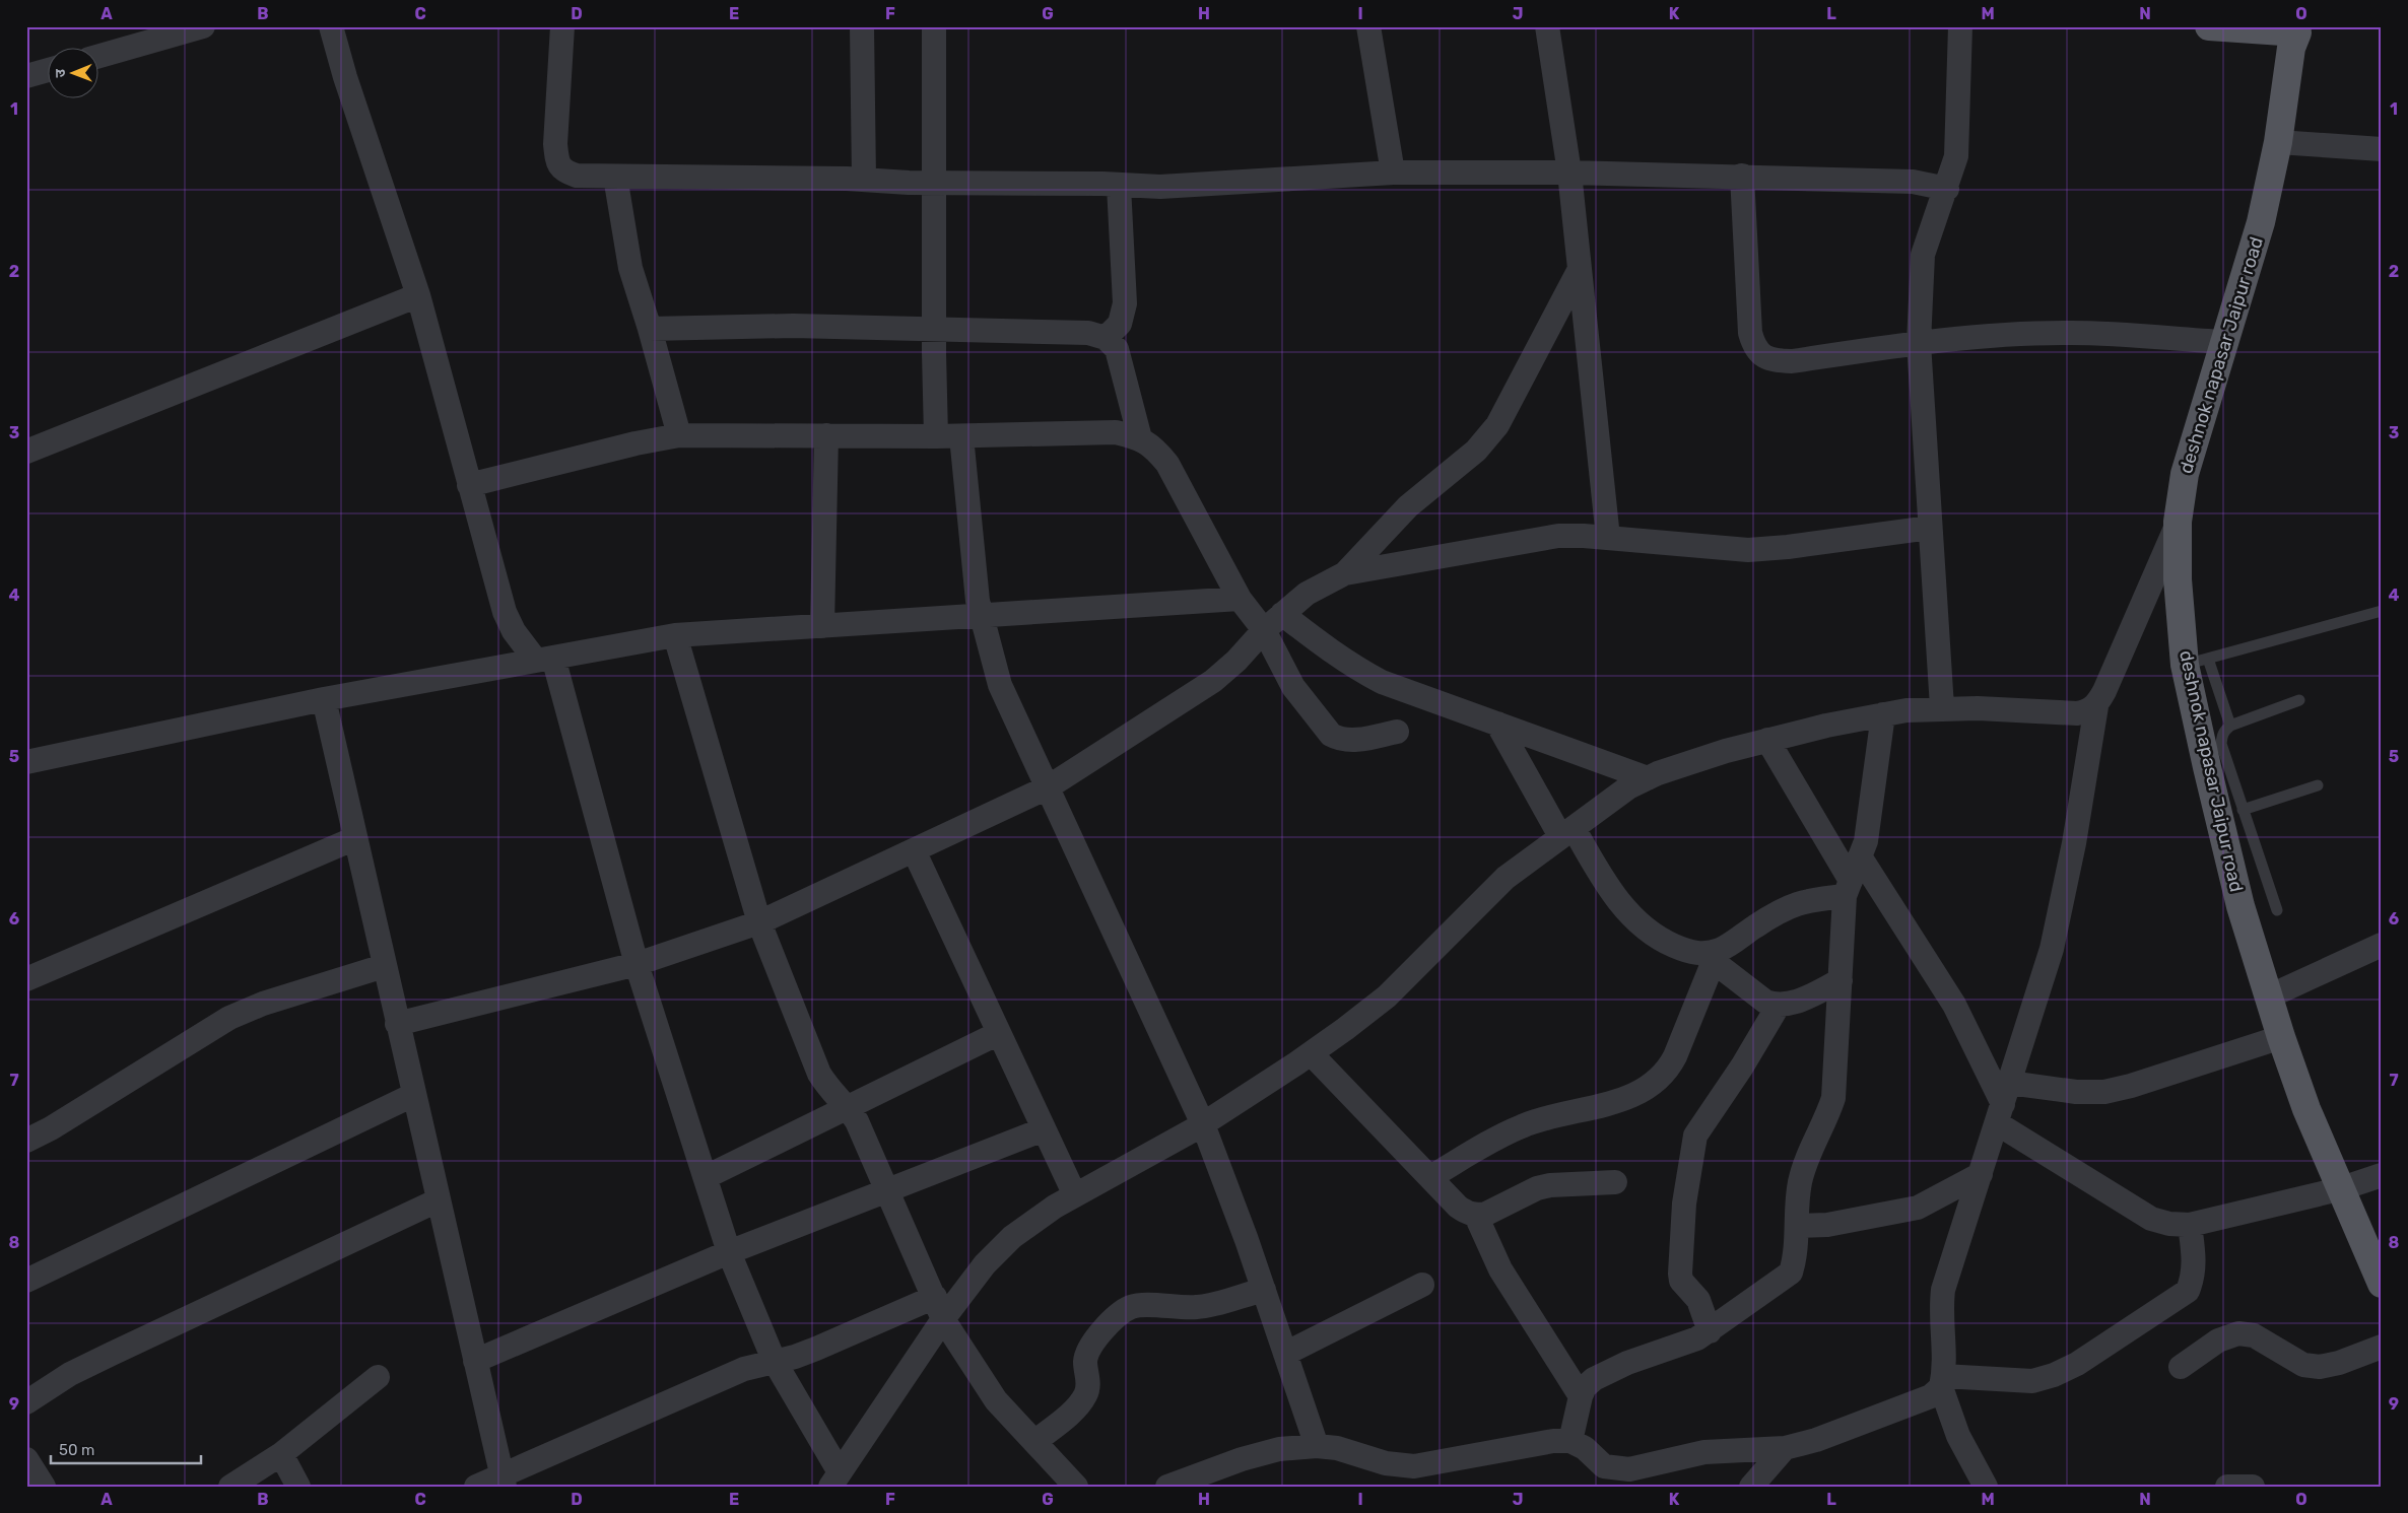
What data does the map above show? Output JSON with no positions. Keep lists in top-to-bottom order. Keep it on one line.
{"streets":{"main road":["deshnok napasar Jaipur road"]},"scale_bar":"50 m","north":"left","grid":{"columns":["A","B","C","D","E","F","G","H","I","J","K","L","M","N","O"],"rows":["1","2","3","4","5","6","7","8","9"]}}
